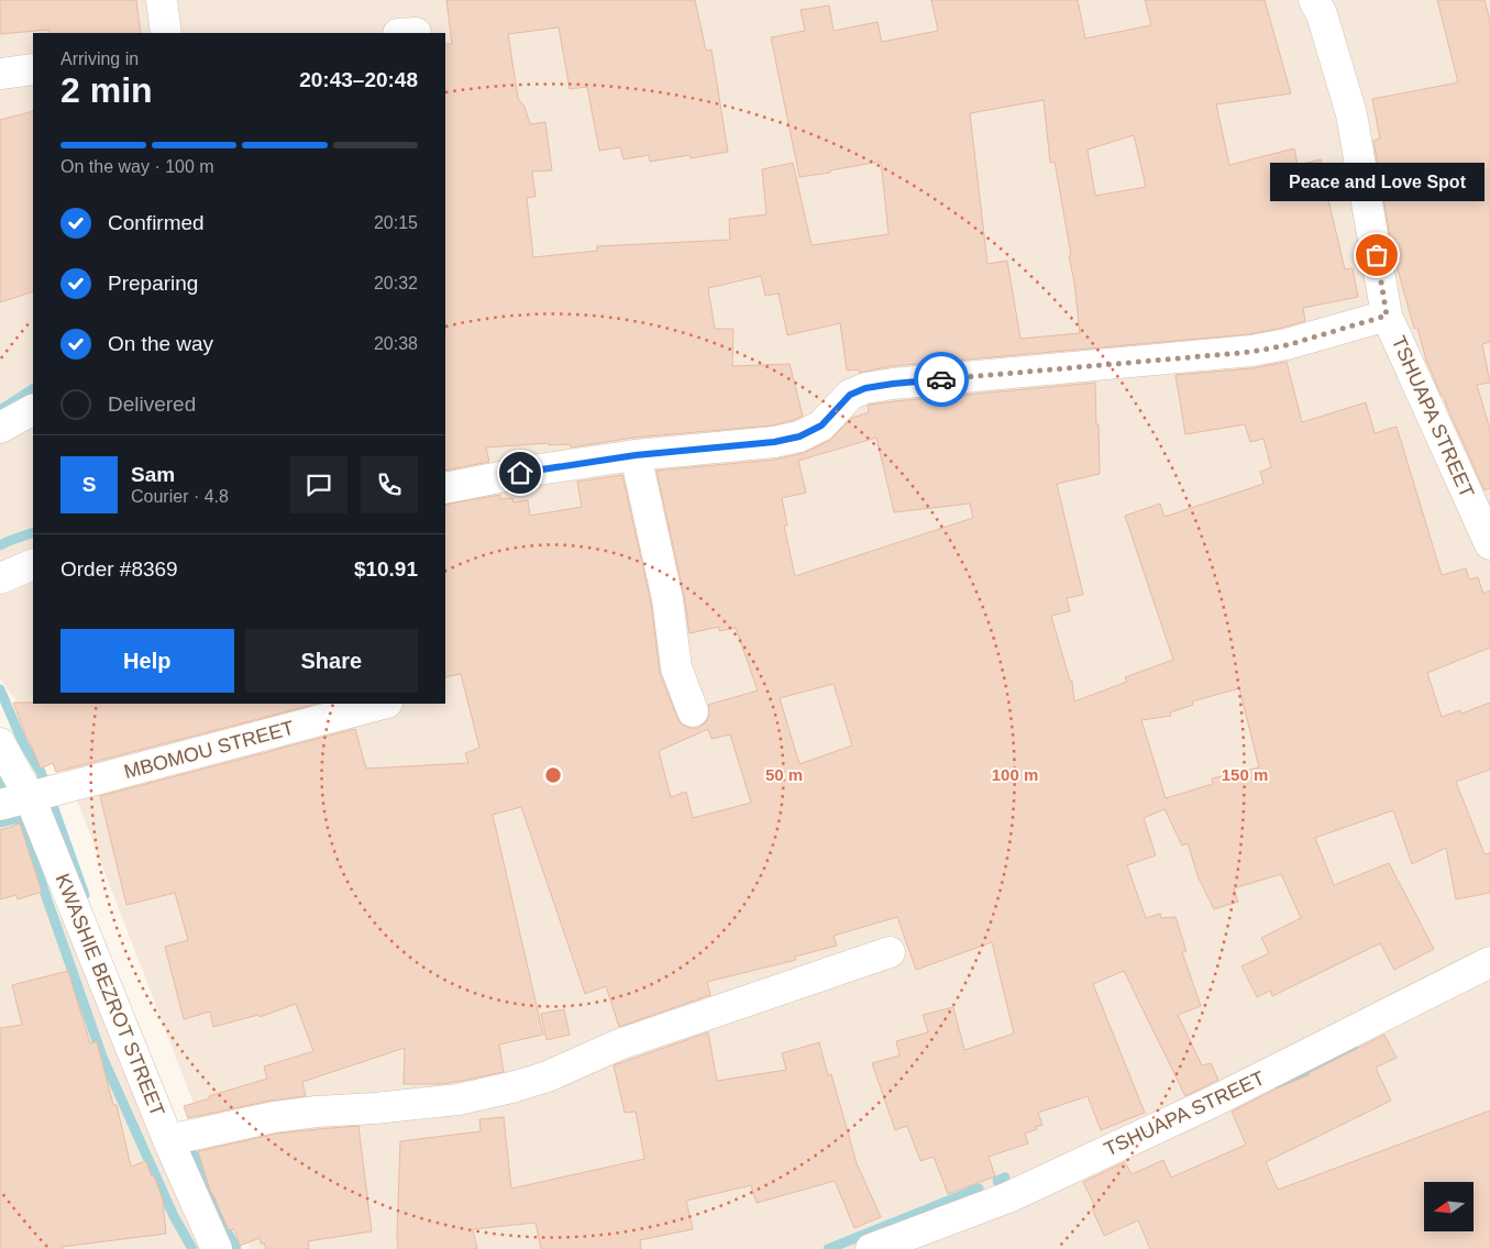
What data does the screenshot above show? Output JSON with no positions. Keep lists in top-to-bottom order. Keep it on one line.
{"streets":{"street":["TSHUAPA STREET","MBOMOU STREET","KWASHIE BEZROT STREET"]},"crossings":[["MBOMOU STREET","KWASHIE BEZROT STREET"]],"places":["Peace and Love Spot"],"north":"left","page":{"heading":["2 min","Arriving in","20:43–20:48"],"panel":["Sam","Courier · 4.8","Order #8369","$10.91"],"bar":"On the way · 100 m","bubble":"Peace and Love Spot","list":[["Confirmed","20:15"],["Preparing","20:32"],["On the way","20:38"],"Delivered"],"round":"S","buttons":["Help","Share"]},"rings":["50 m","100 m","150 m"]}
